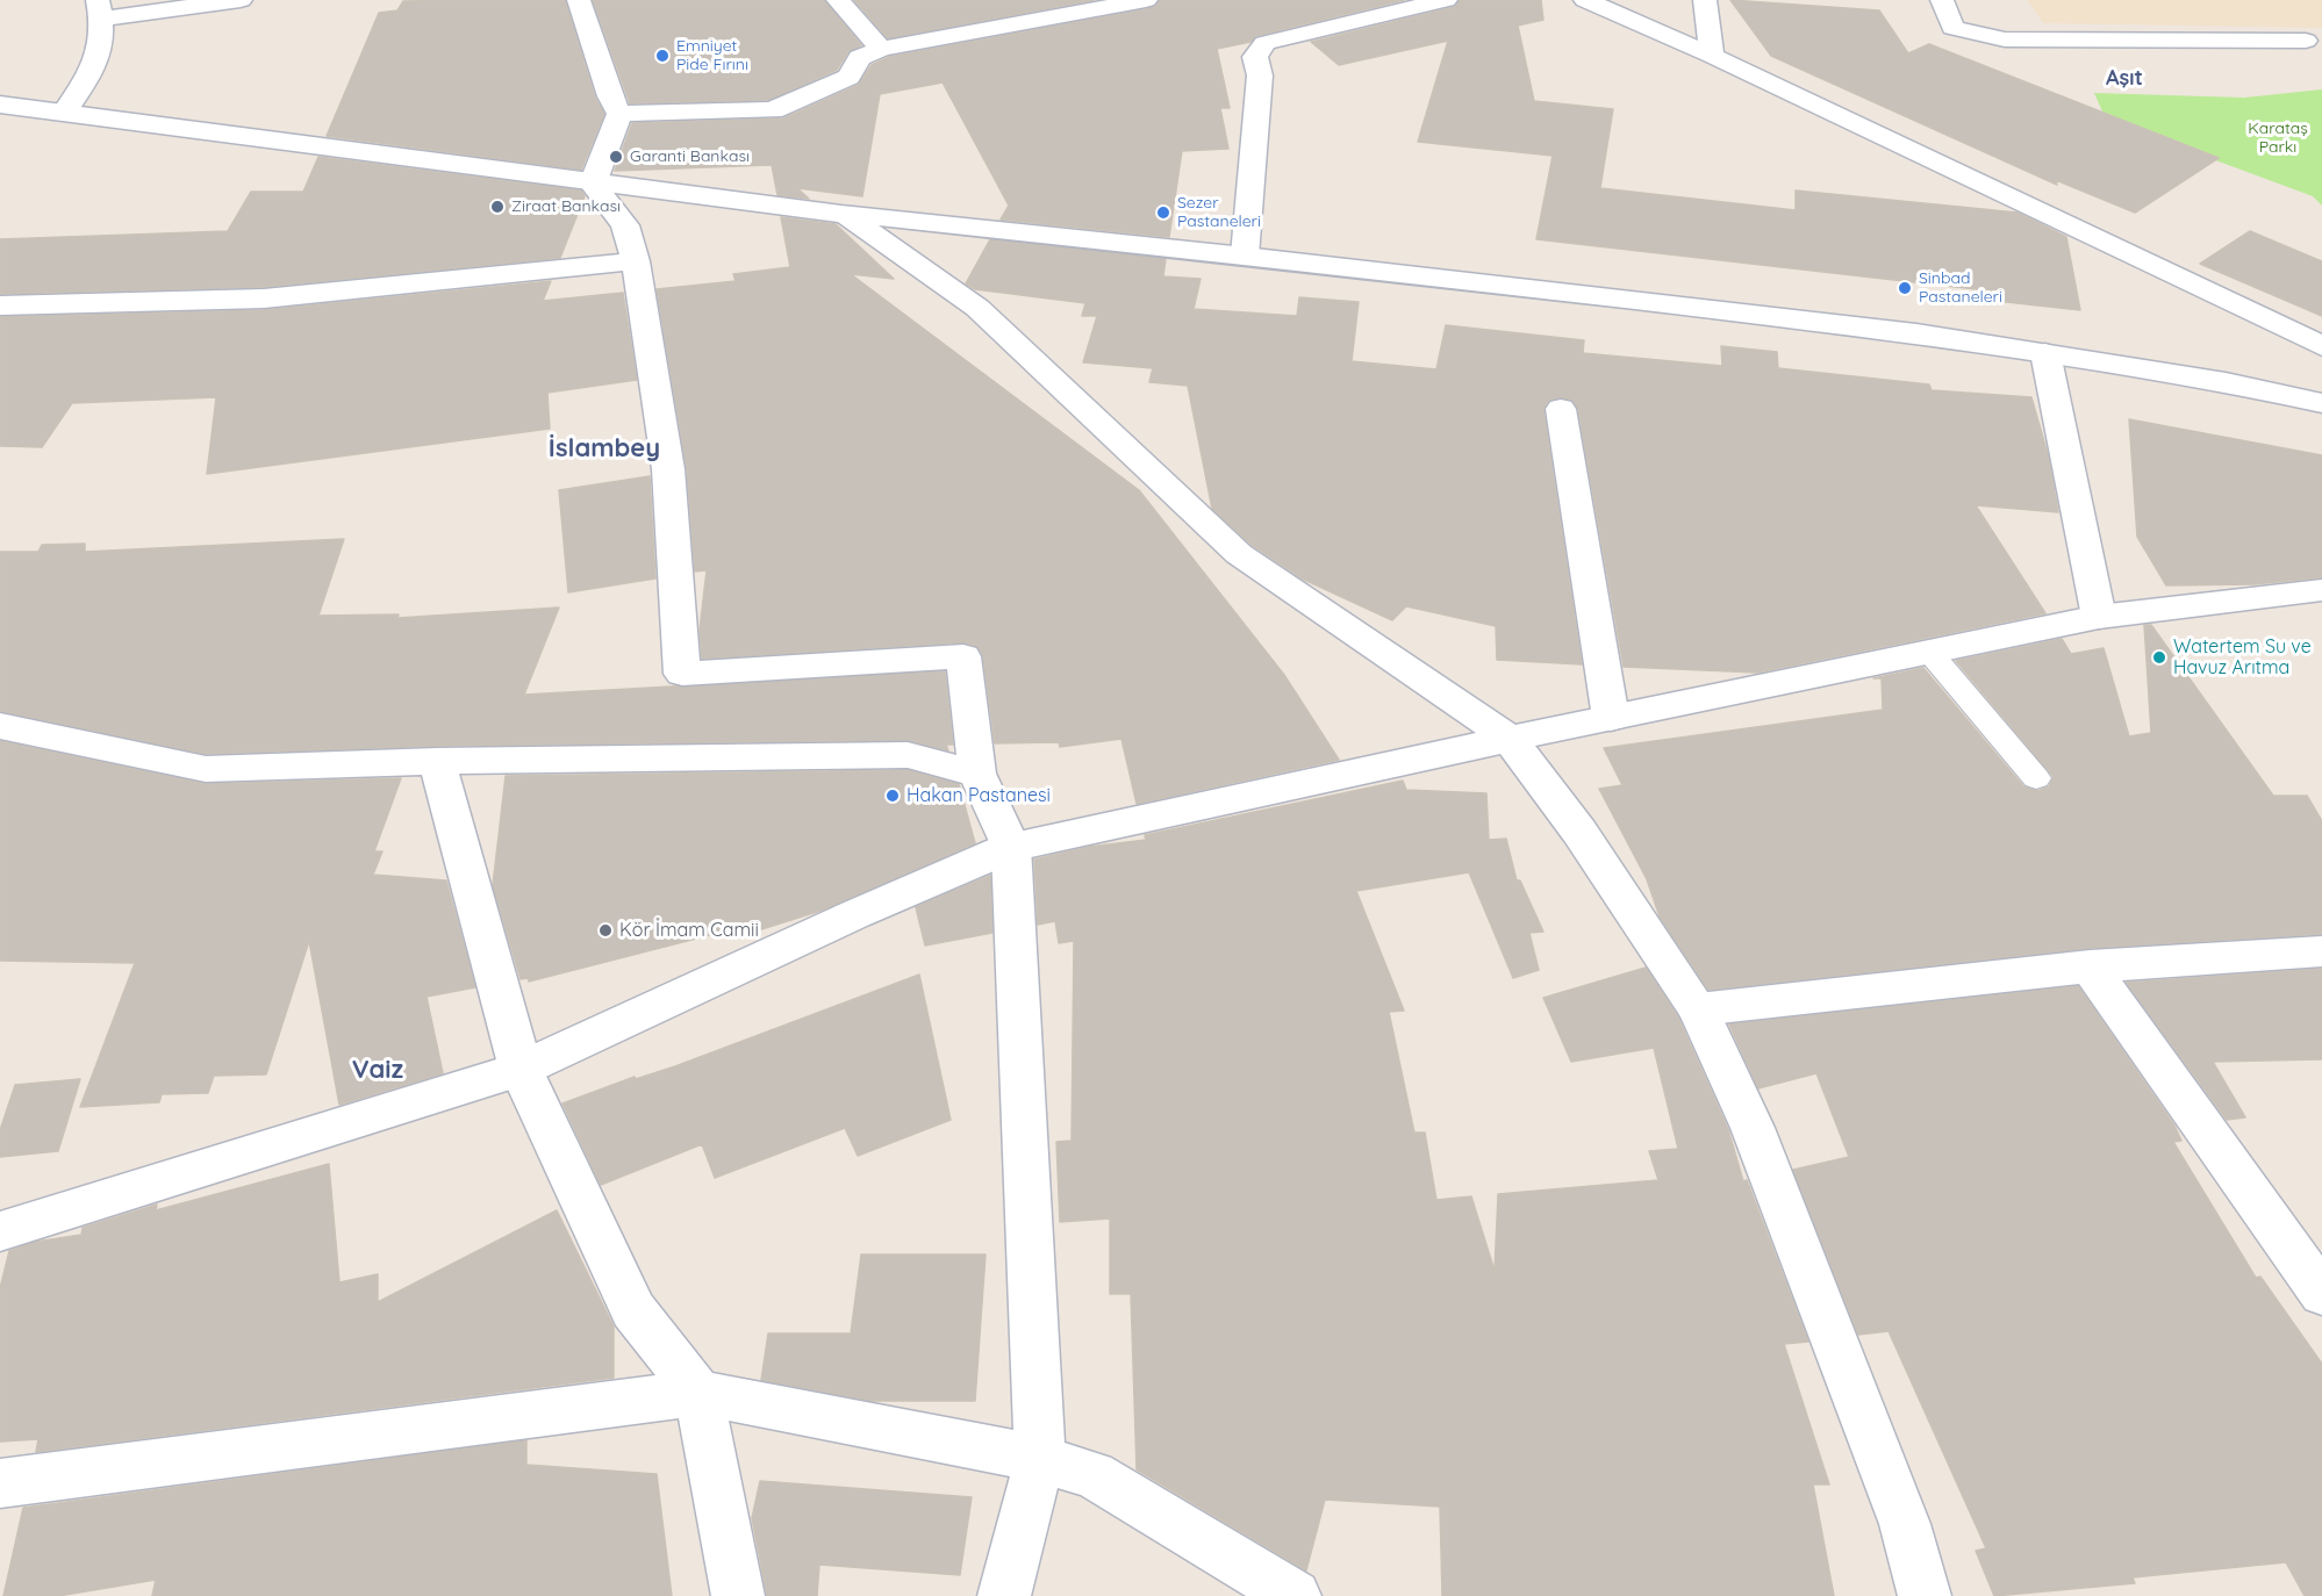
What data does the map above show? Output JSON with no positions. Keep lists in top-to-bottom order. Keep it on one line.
{"districts":["Aşıt","İslambey","Vaiz"],"parks":["Karataş Parkı"],"places":["Emniyet Pide Fırını","Garanti Bankası","Ziraat Bankası","Sezer Pastaneleri","Sinbad Pastaneleri","Watertem Su ve Havuz Arıtma","Hakan Pastanesi","Kör İmam Camii"]}
